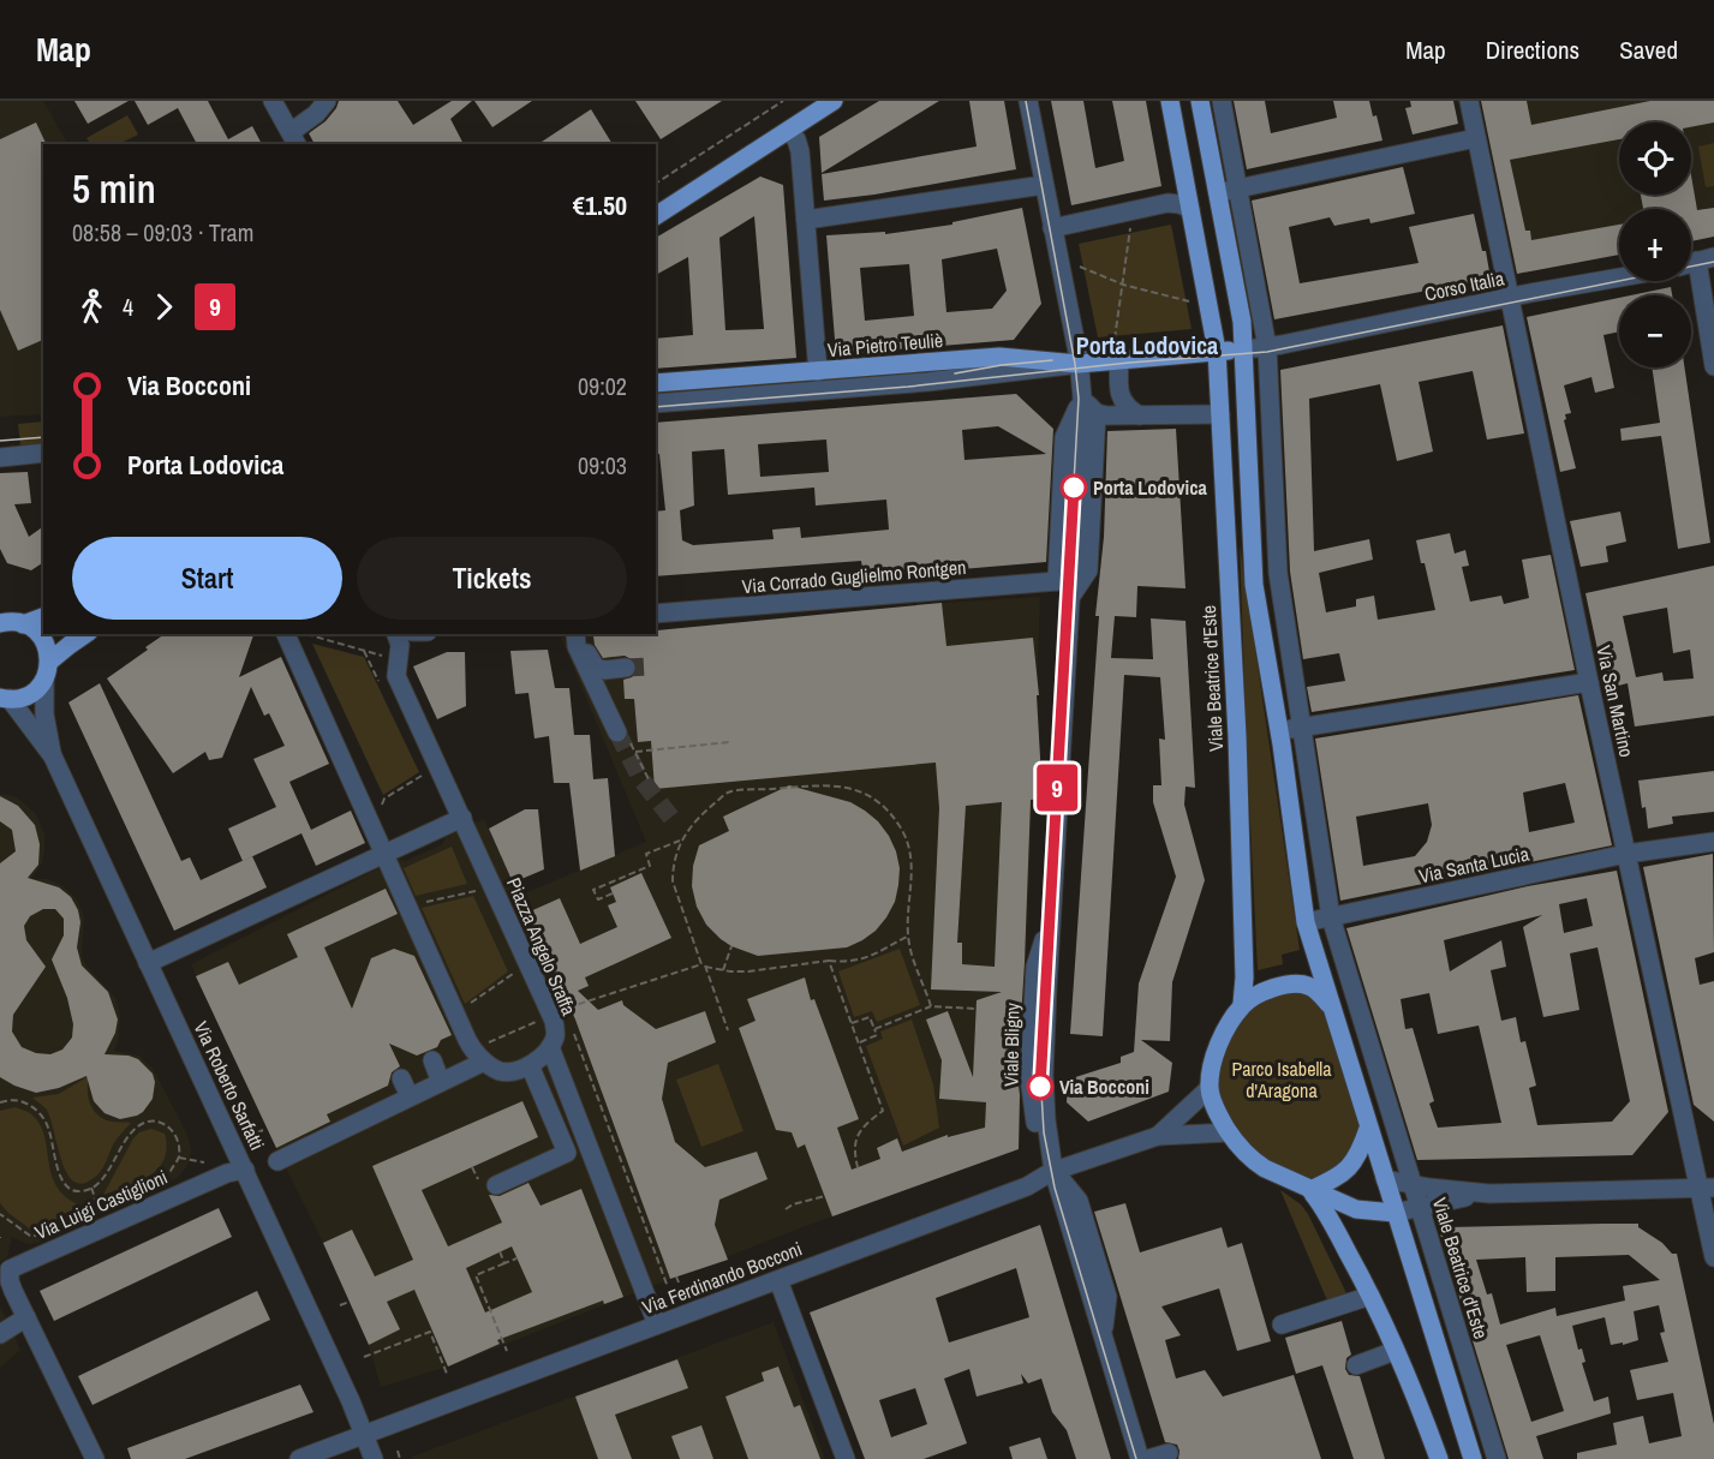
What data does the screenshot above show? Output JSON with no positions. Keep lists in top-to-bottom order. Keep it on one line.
{"streets":{"main road":["Via Pietro Teuliè","Viale Beatrice d'Este"],"street":["Corso Italia","Via Corrado Guglielmo Rontgen","Via San Martino","Via Santa Lucia","Piazza Angelo Sraffa","Viale Bligny","Via Roberto Sarfatti","Via Luigi Castiglioni","Via Ferdinando Bocconi"]},"crossings":[["Corso Italia","Via Pietro Teuliè"],["Corso Italia","Viale Beatrice d'Este"],["Corso Italia","Via San Martino"],["Via Pietro Teuliè","Viale Beatrice d'Este"],["Via Pietro Teuliè","Viale Bligny"],["Viale Beatrice d'Este","Via Santa Lucia"],["Viale Beatrice d'Este","Via Ferdinando Bocconi"],["Via San Martino","Via Santa Lucia"],["Viale Bligny","Via Ferdinando Bocconi"],["Via Roberto Sarfatti","Via Luigi Castiglioni"],["Via Roberto Sarfatti","Via Ferdinando Bocconi"]],"districts":["Porta Lodovica"],"parks":["Parco Isabella d'Aragona"],"places":["Porta Lodovica","Via Bocconi"],"lines":["tram line 9"],"page":{"header":"Map","nav":["Map","Directions","Saved"],"on_map":"9","map_buttons":["+","−"],"heading":["5 min","08:58 – 09:03 · Tram","€1.50"],"legs":["4","9"],"list":[{"name":"Via Bocconi","value":"09:02"},{"name":"Porta Lodovica","value":"09:03"}],"buttons":["Start","Tickets"]}}
